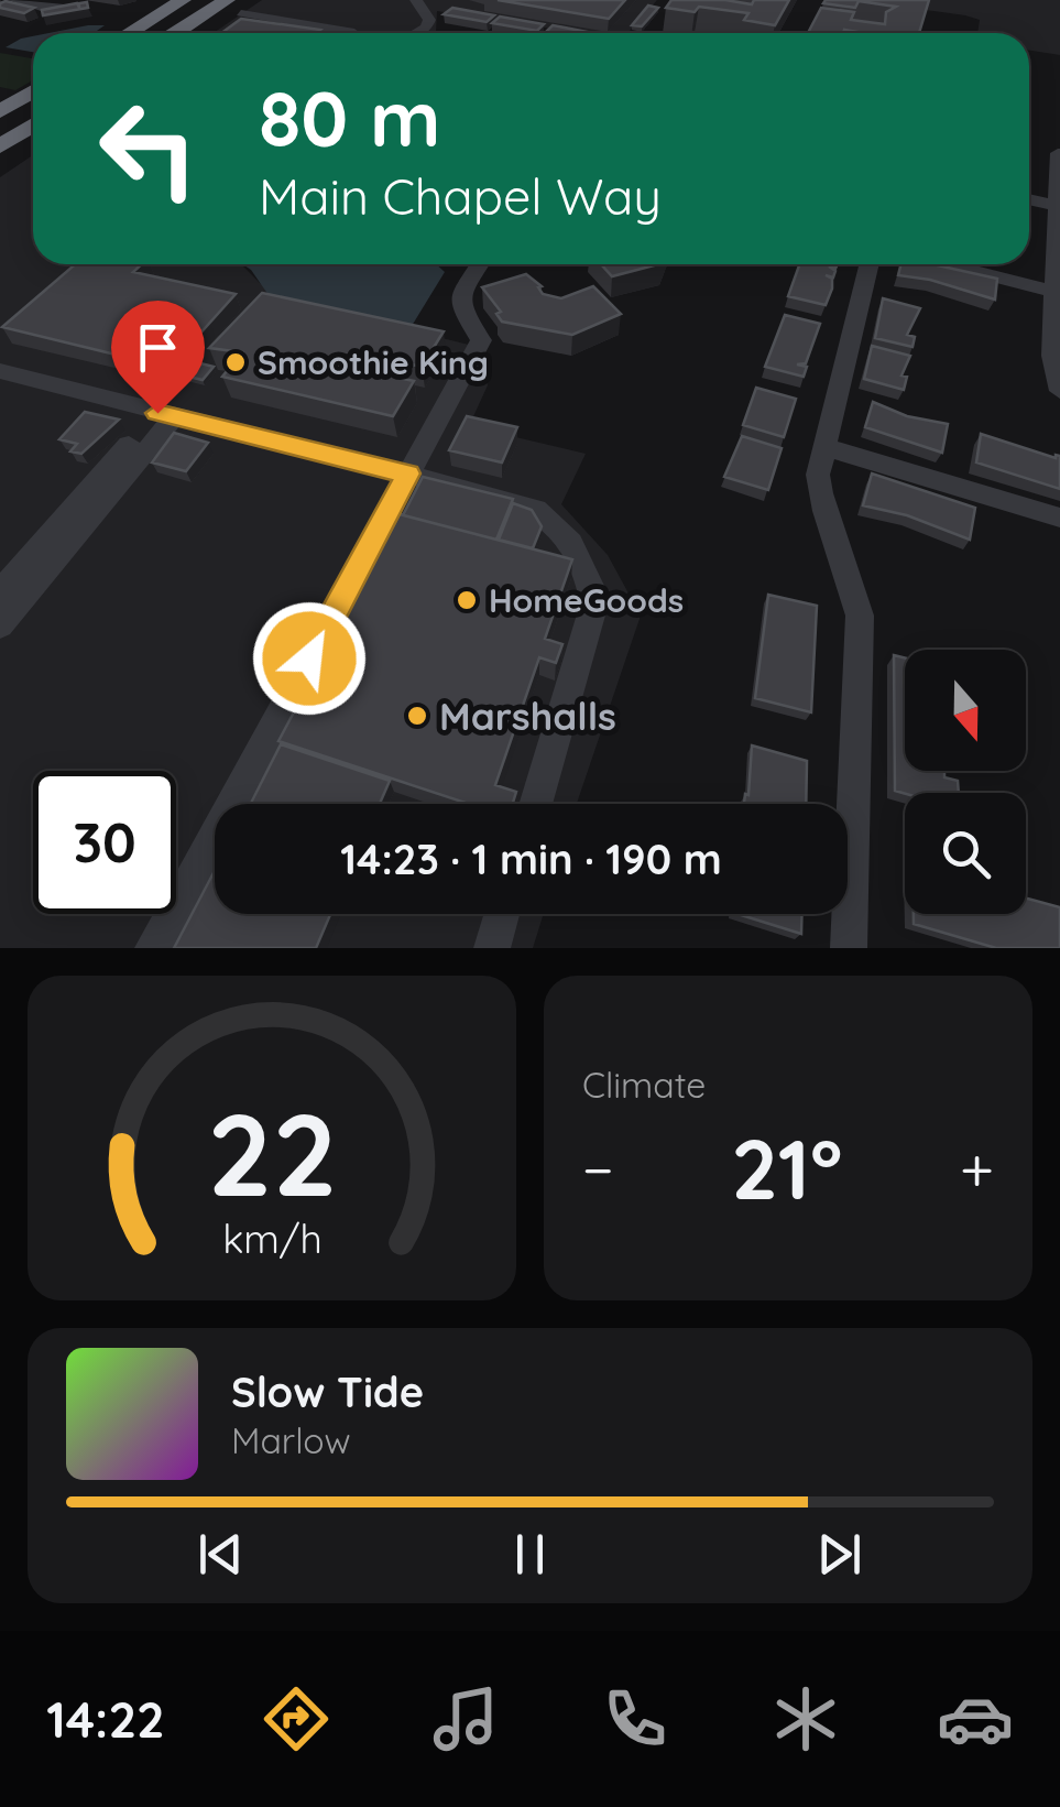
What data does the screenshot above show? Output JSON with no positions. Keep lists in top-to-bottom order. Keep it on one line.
{"places":["Smoothie King","HomeGoods","Marshalls"],"north":"bottom","page":{"turn":["80 m","Main Chapel Way"],"limit":"30","trip":"14:23 · 1 min · 190 m","tile":"Climate","heat":["−","21°","+"],"song":["Slow Tide","Marlow"],"tabs":"14:22","gauge":["22","km/h"]}}
